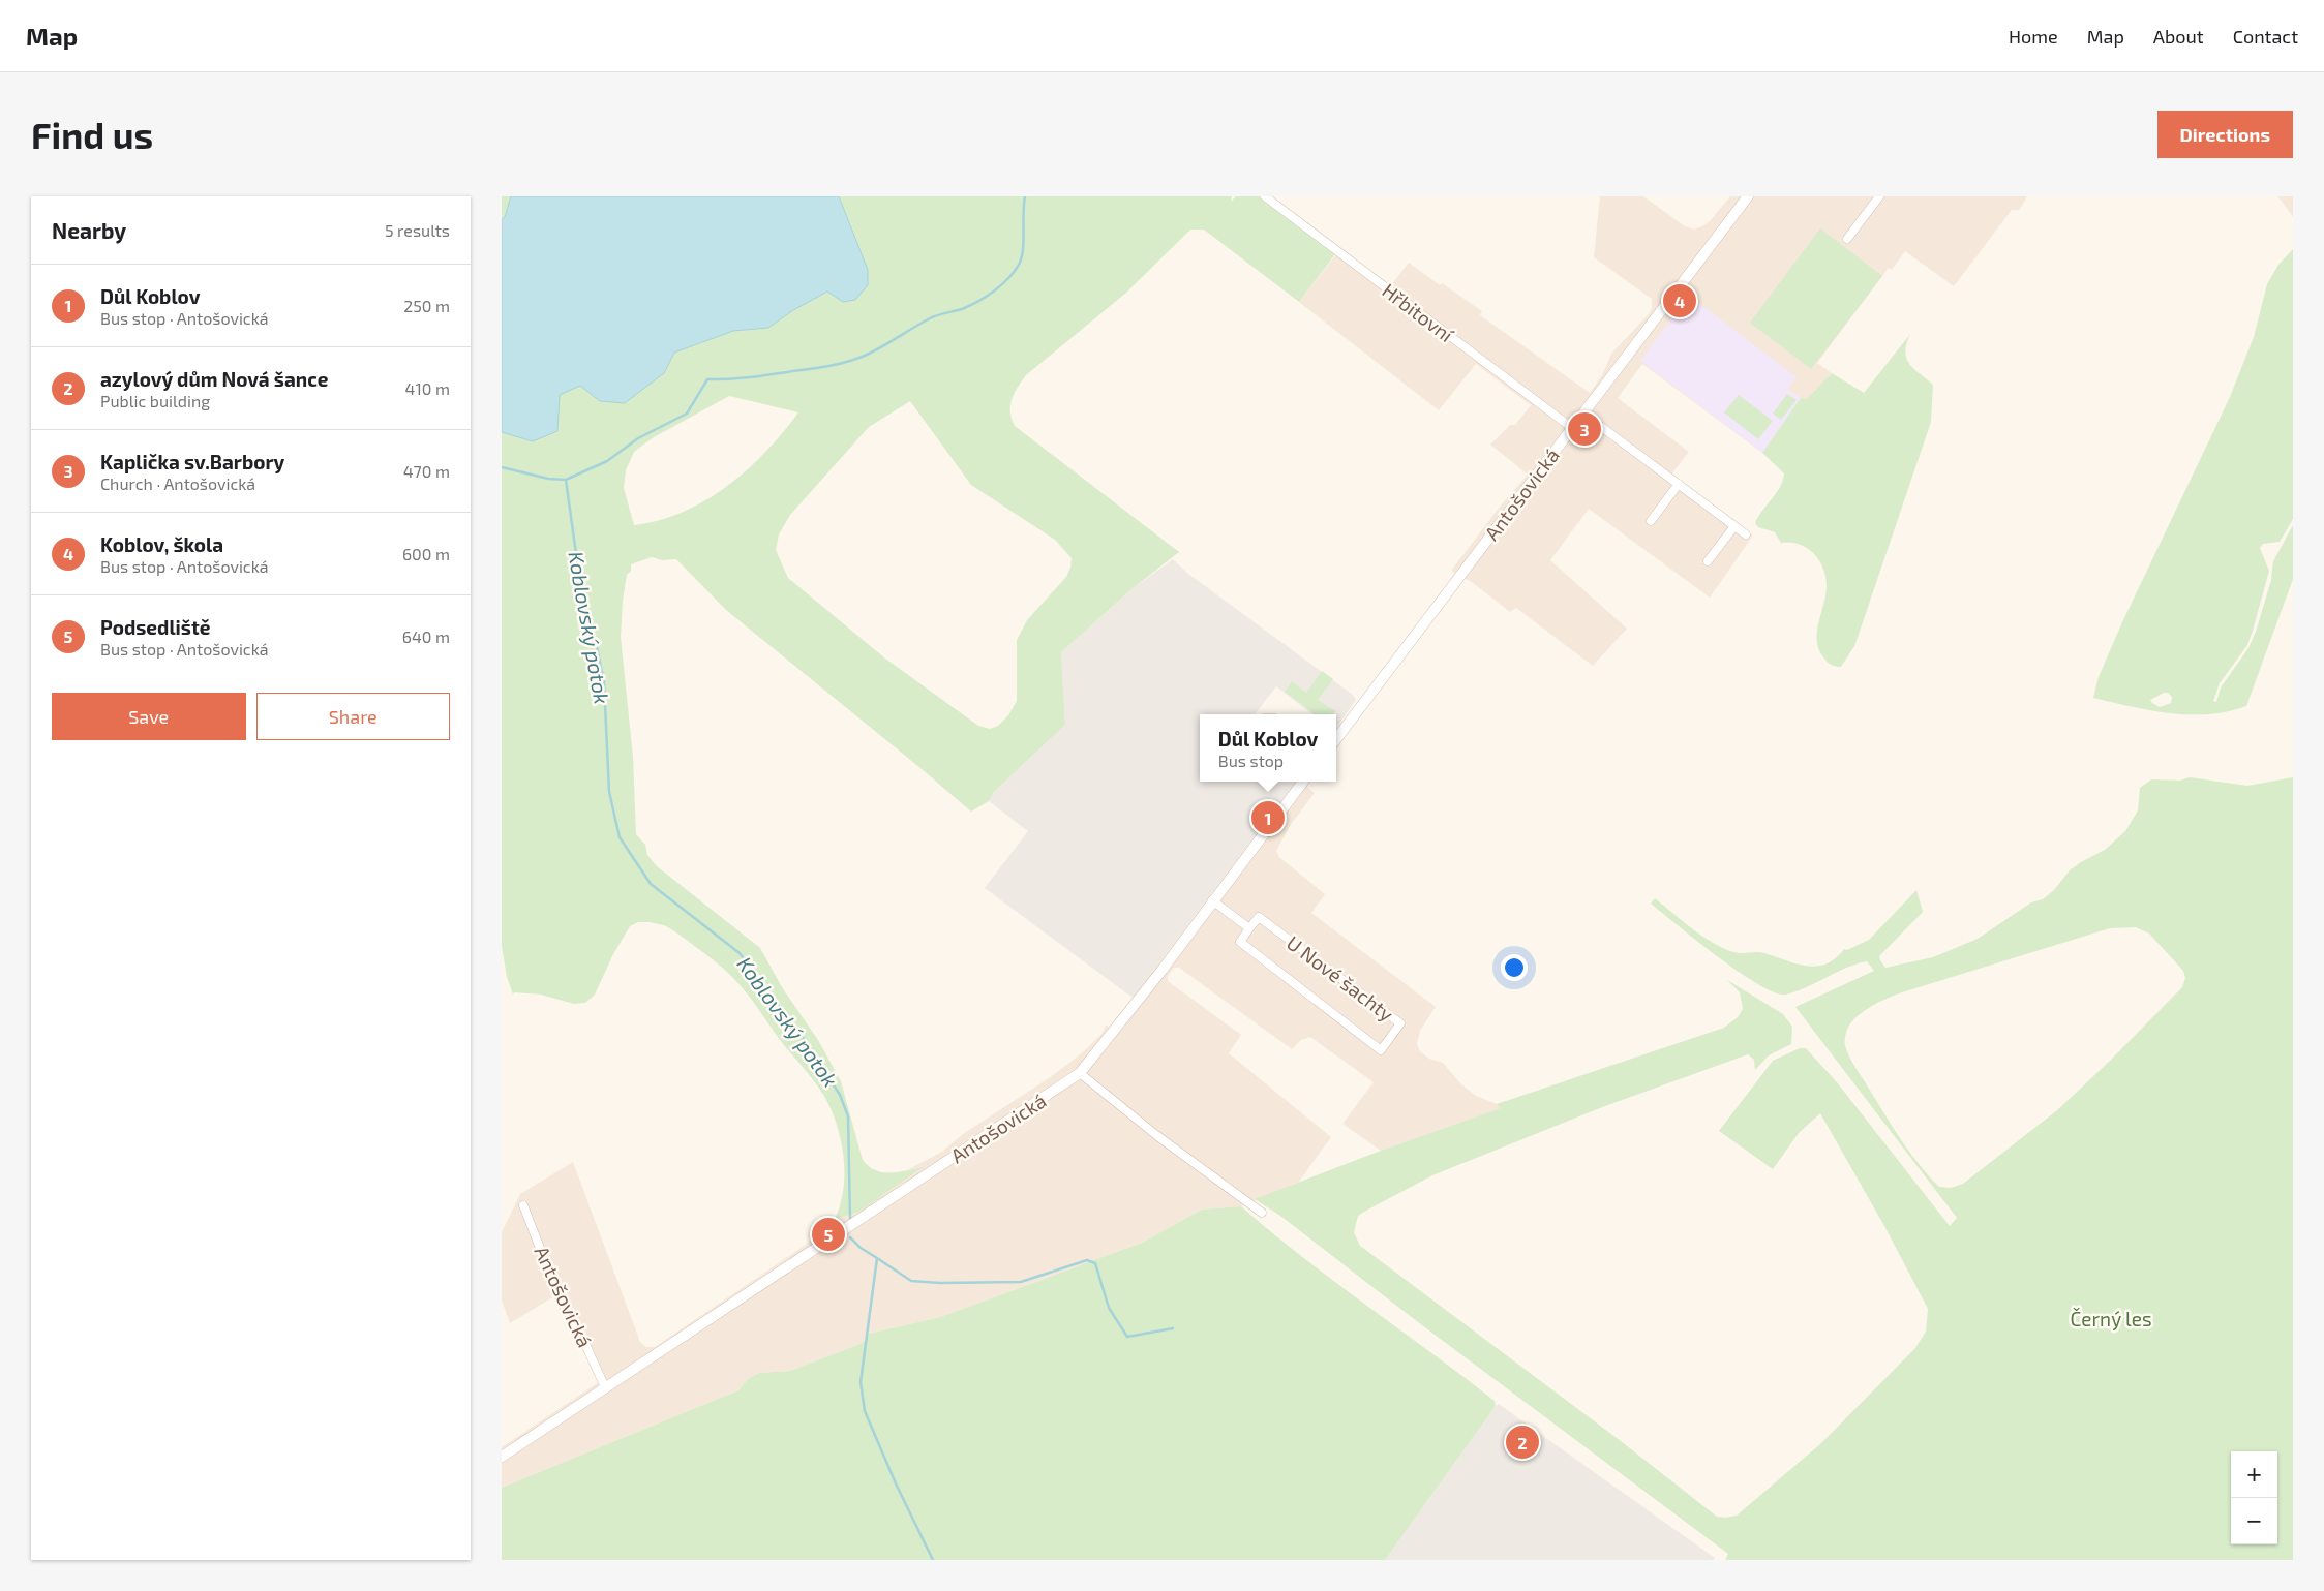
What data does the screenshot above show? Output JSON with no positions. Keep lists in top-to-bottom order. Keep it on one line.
{"streets":{"street":["Hřbitovní","Antošovická","U Nové šachty"]},"crossings":[["Hřbitovní","Antošovická"]],"water":["Koblovský potok"],"parks":["Černý les"],"page":{"header":"Map","nav":["Home","Map","About","Contact"],"buttons":["Directions",["Save","Share"]],"title":"Find us","heading":["Nearby","5 results"],"list":[{"mark":"1","name":"Důl Koblov","note":"Bus stop · Antošovická","value":"250 m"},{"mark":"2","name":"azylový dům Nová šance","note":"Public building","value":"410 m"},{"mark":"3","name":"Kaplička sv.Barbory","note":"Church · Antošovická","value":"470 m"},{"mark":"4","name":"Koblov, škola","note":"Bus stop · Antošovická","value":"600 m"},{"mark":"5","name":"Podsedliště","note":"Bus stop · Antošovická","value":"640 m"}],"pins":["4","3","1","5","2"],"popup":["Důl Koblov","Bus stop"],"map_buttons":["+","−"]}}
